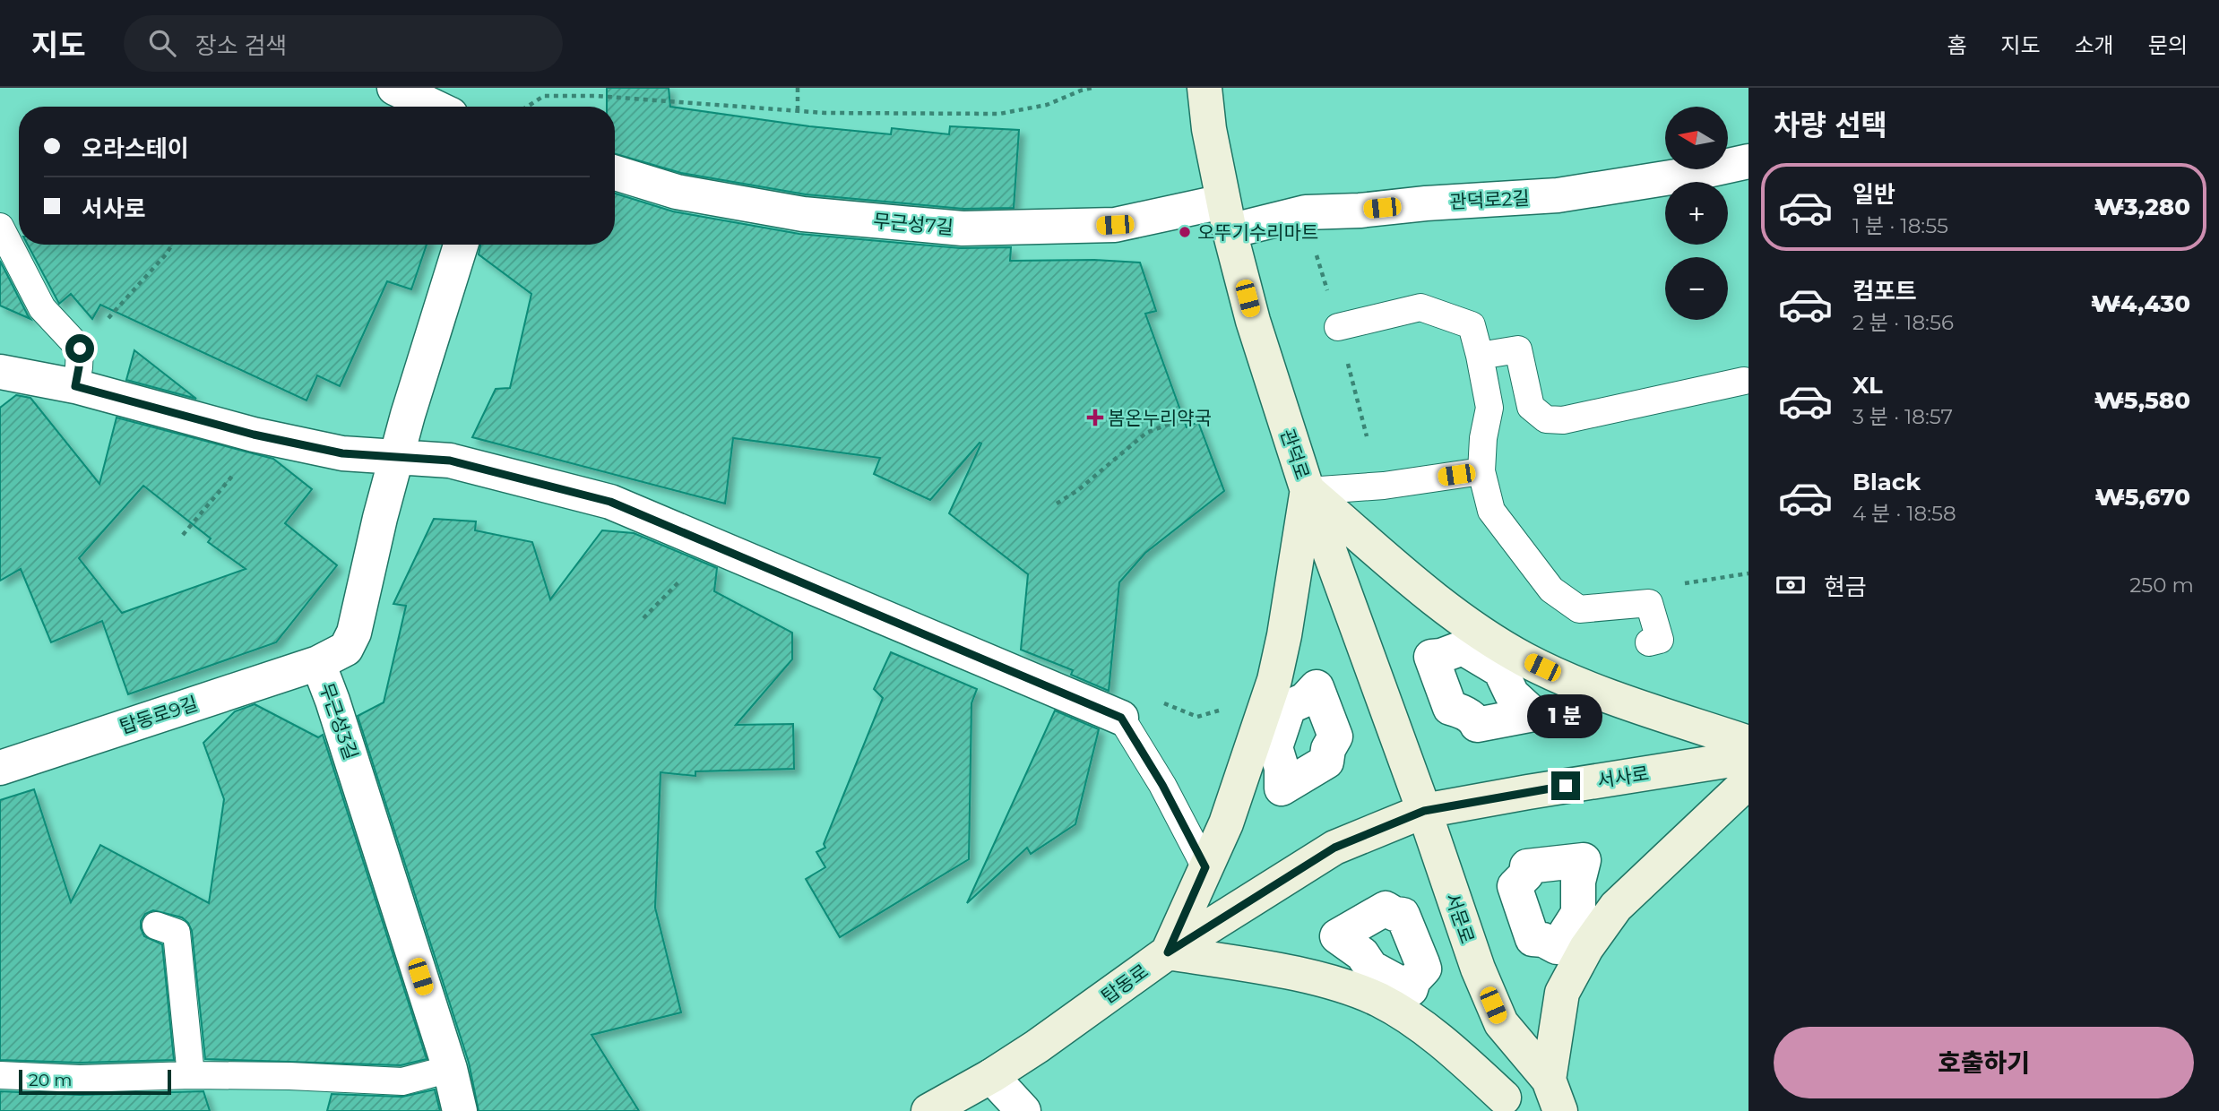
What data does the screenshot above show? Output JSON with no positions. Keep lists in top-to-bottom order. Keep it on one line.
{"streets":{"main road":["관덕로","서사로","서문로","탑동로"],"street":["관덕로2길","무근성7길","탑동로9길","무근성3길"]},"crossings":[["관덕로2길","무근성7길"],["관덕로2길","관덕로"],["무근성7길","관덕로"],["관덕로","서사로"],["관덕로","서문로"],["관덕로","탑동로"],["탑동로9길","무근성3길"],["서사로","서문로"],["서사로","탑동로"],["서문로","탑동로"]],"places":{"other":["오뚜기수리마트"],"health":["봄온누리약국"]},"scale_bar":"20 m","north":"left","page":{"header":"지도","search":"장소 검색","nav":["홈","지도","소개","문의"],"heading":"차량 선택","map_buttons":["+","−"],"banner":["오라스테이","서사로"],"list":[{"name":"일반","note":"1 분 · 18:55","value":"₩3,280"},{"name":"컴포트","note":"2 분 · 18:56","value":"₩4,430"},{"name":"XL","note":"3 분 · 18:57","value":"₩5,580"},{"name":"Black","note":"4 분 · 18:58","value":"₩5,670"}],"pay":["현금","250 m"],"bubble":"1 분","buttons":"호출하기","scale":"20 m"}}
